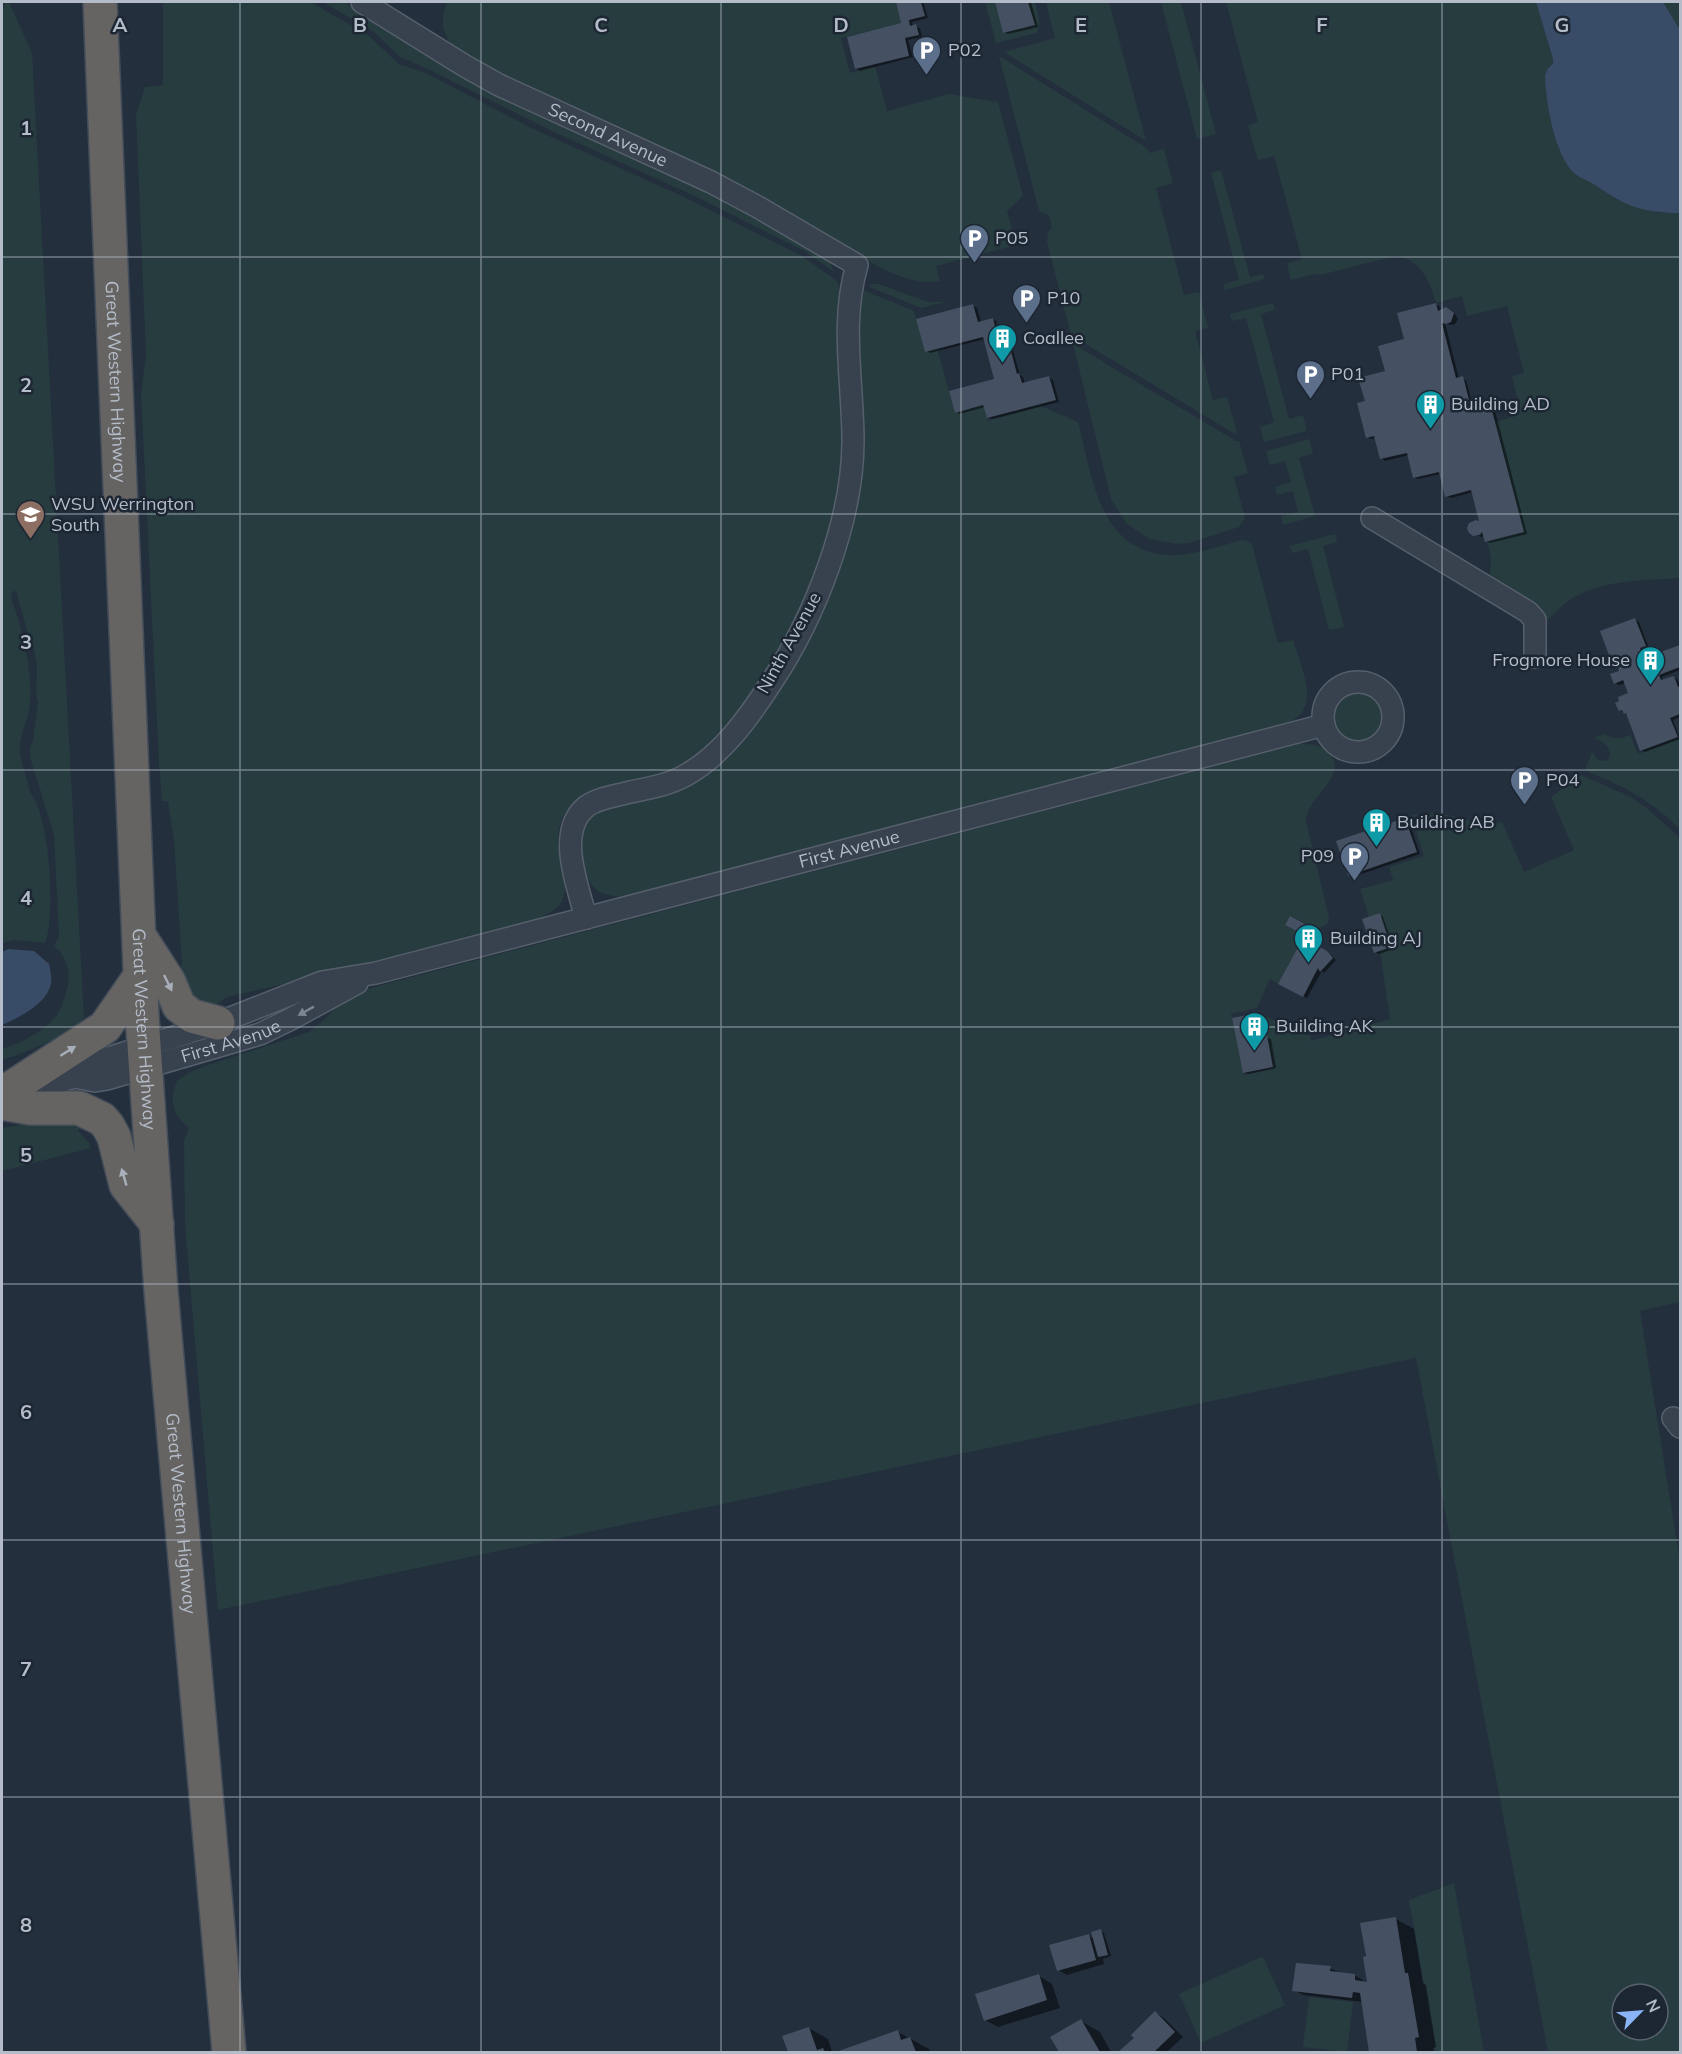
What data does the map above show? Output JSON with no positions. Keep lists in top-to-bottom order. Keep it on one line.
{"streets":{"highway":["Great Western Highway"],"street":["Second Avenue","Ninth Avenue","First Avenue"]},"crossings":[["Second Avenue","Ninth Avenue"],["Great Western Highway","First Avenue"],["Ninth Avenue","First Avenue"]],"places":{"parking":["P02","P05","P10","P01","P04","P09"],"building":["Coallee","Building AD","Frogmore House","Building AB","Building AJ","Building AK"],"school or university":["WSU Werrington South"]},"north":"top right","grid":{"columns":["A","B","C","D","E","F","G"],"rows":["1","2","3","4","5","6","7","8"]}}
